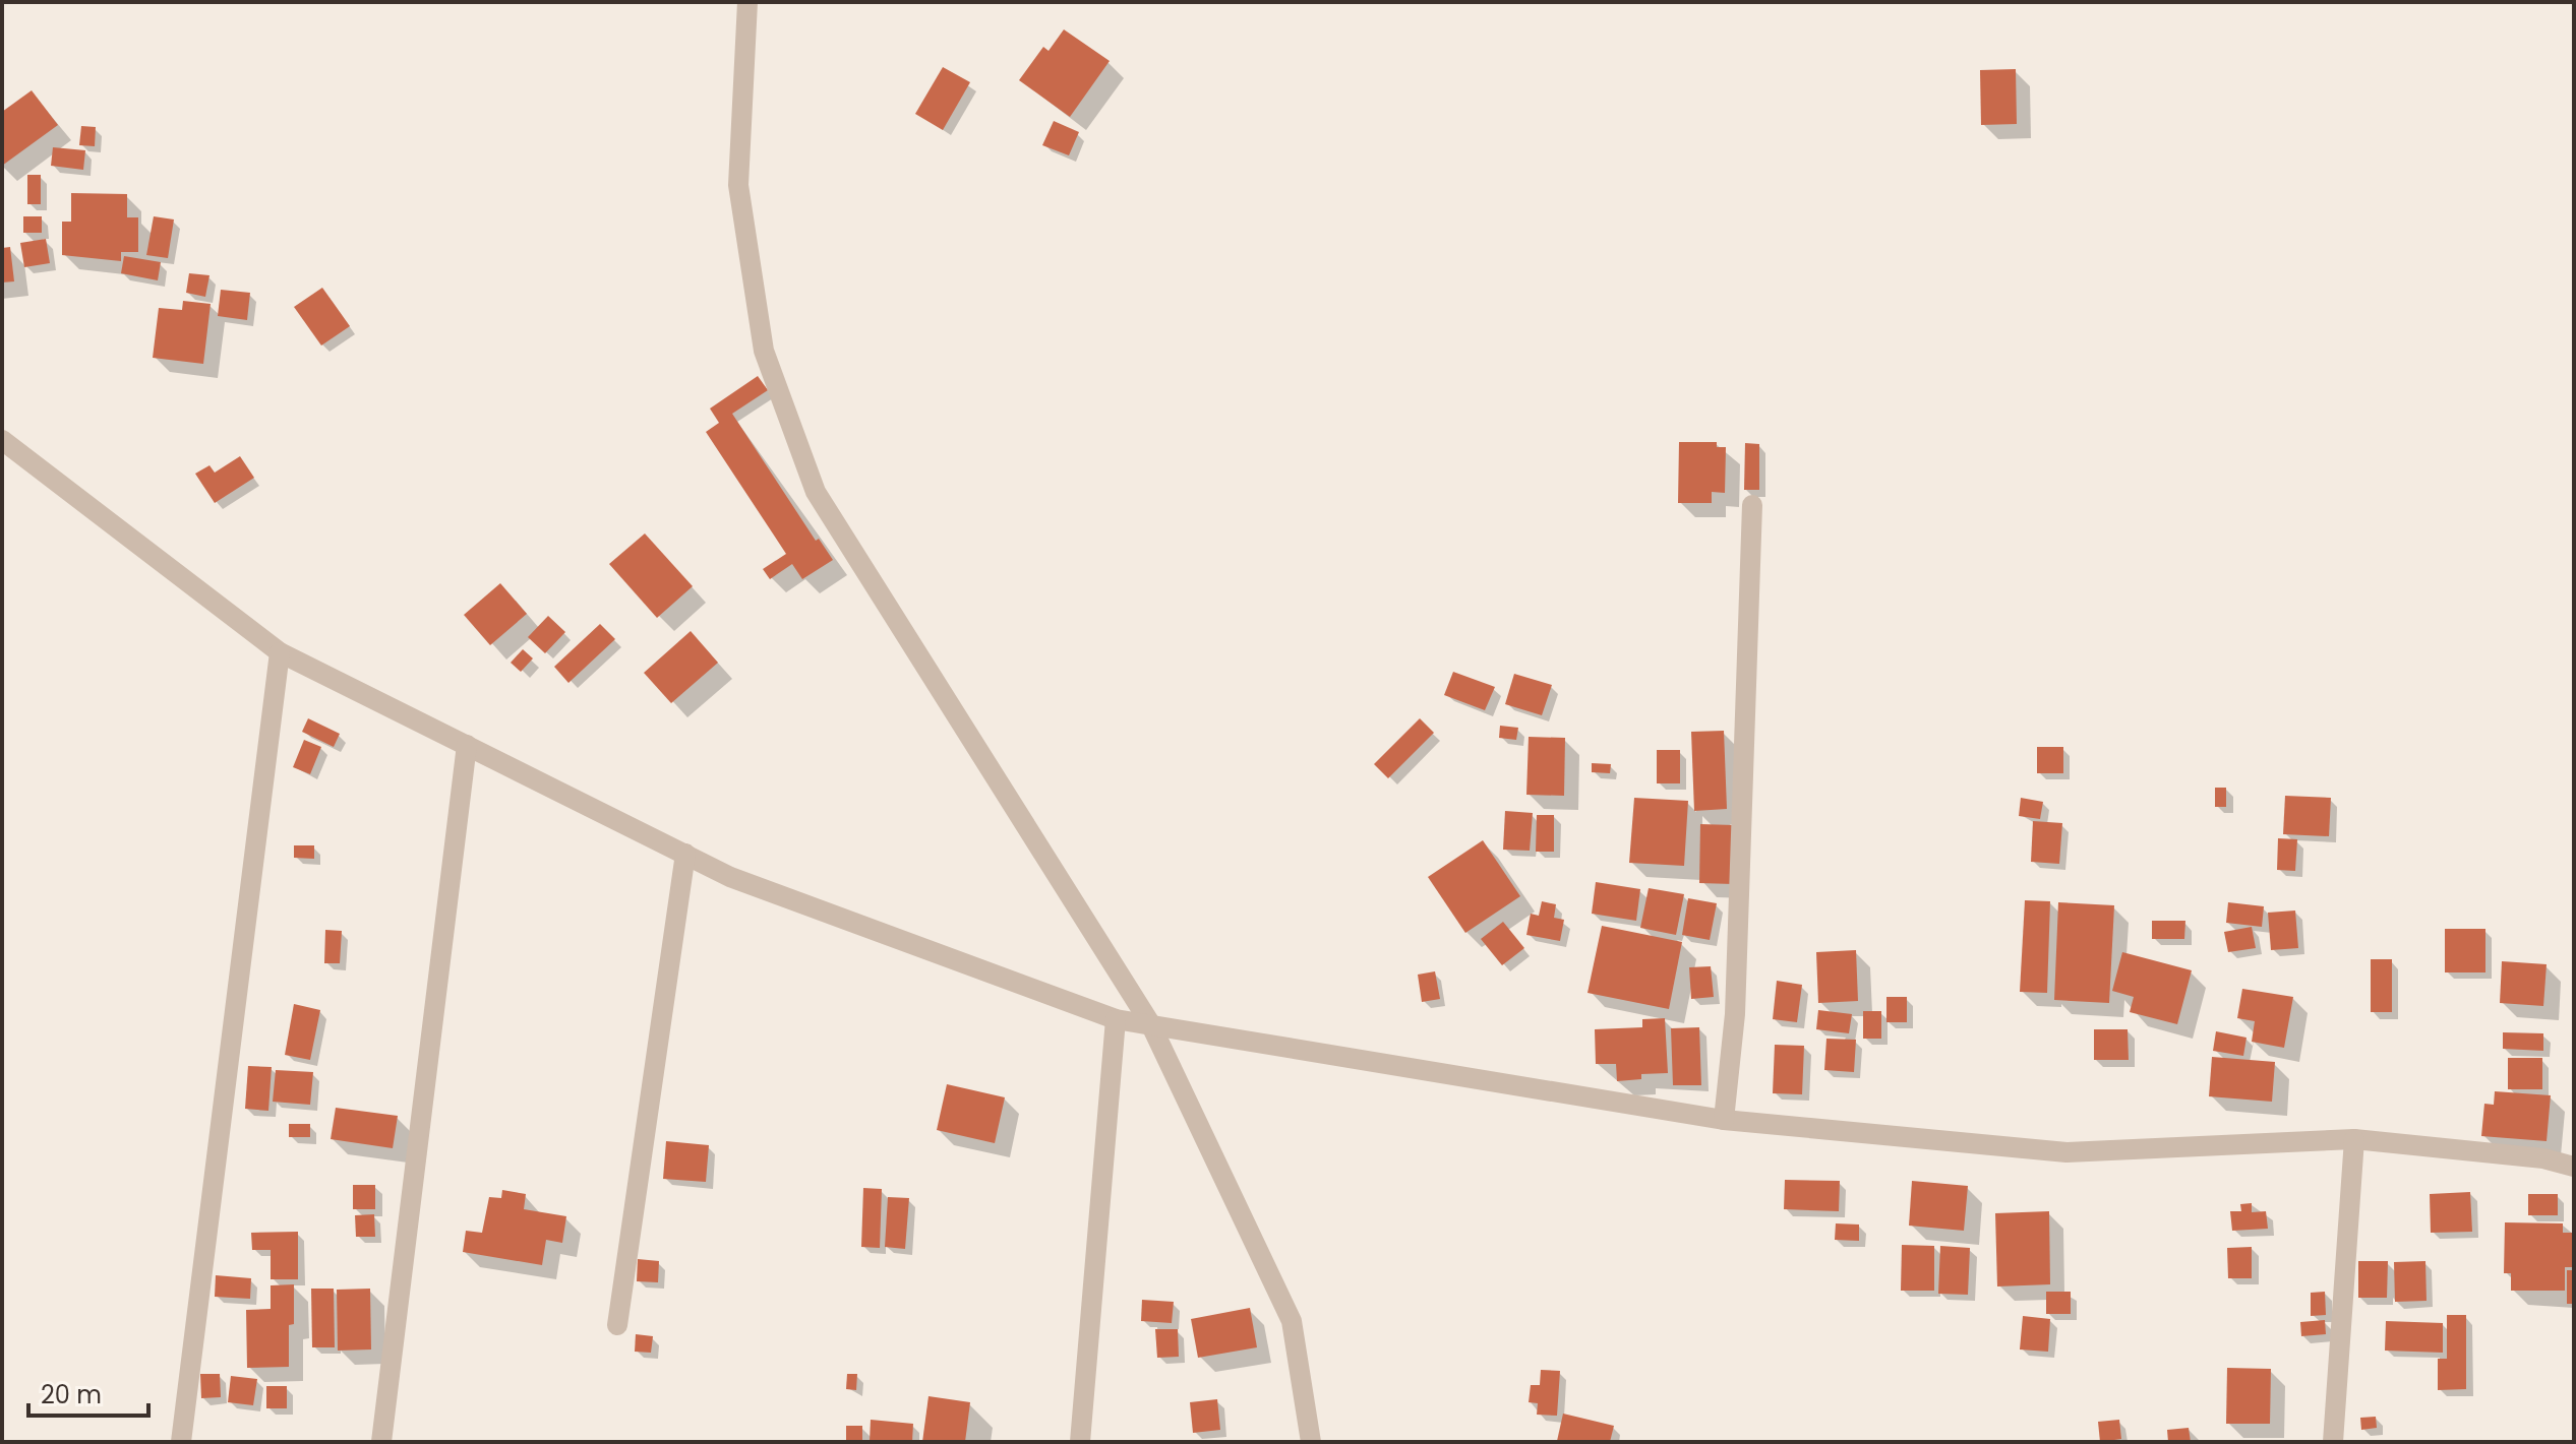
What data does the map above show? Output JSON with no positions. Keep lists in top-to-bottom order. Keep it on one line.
{"scale_bar":"20 m"}
